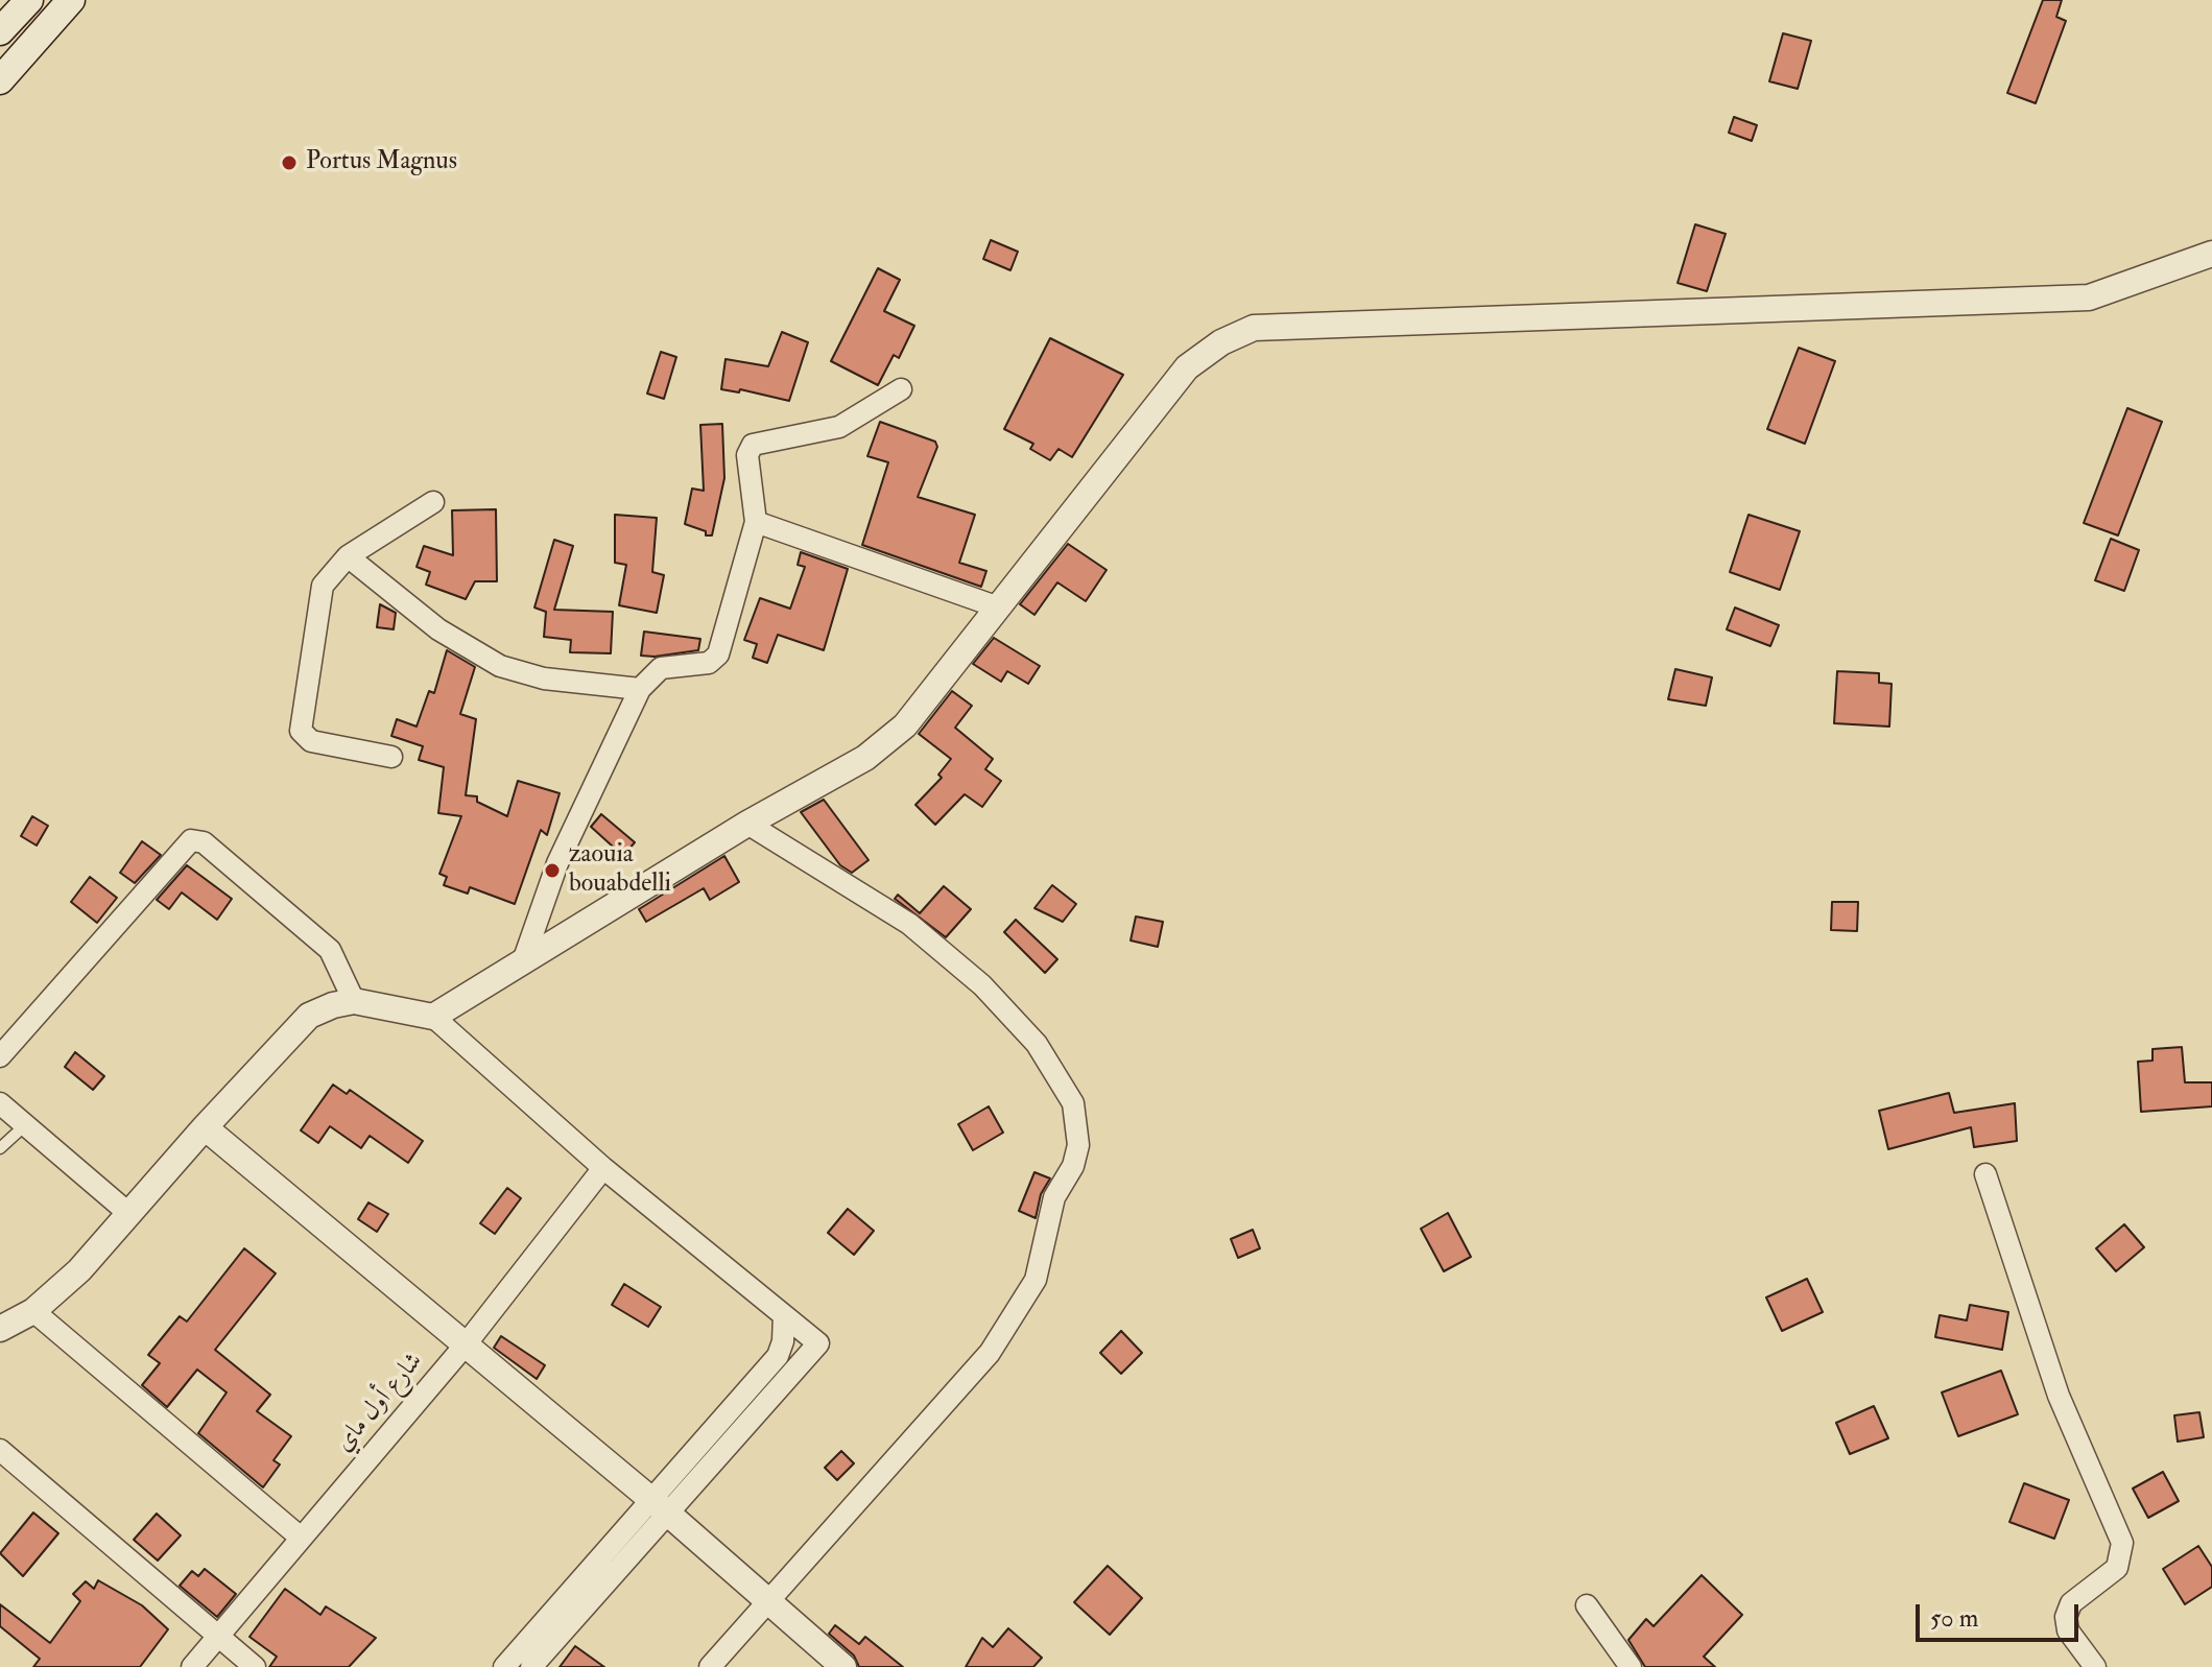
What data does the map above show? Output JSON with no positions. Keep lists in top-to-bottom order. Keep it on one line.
{"streets":{"street":["شارع أول ماي"]},"places":["Portus Magnus","zaouia bouabdelli"],"scale_bar":"50 m"}
